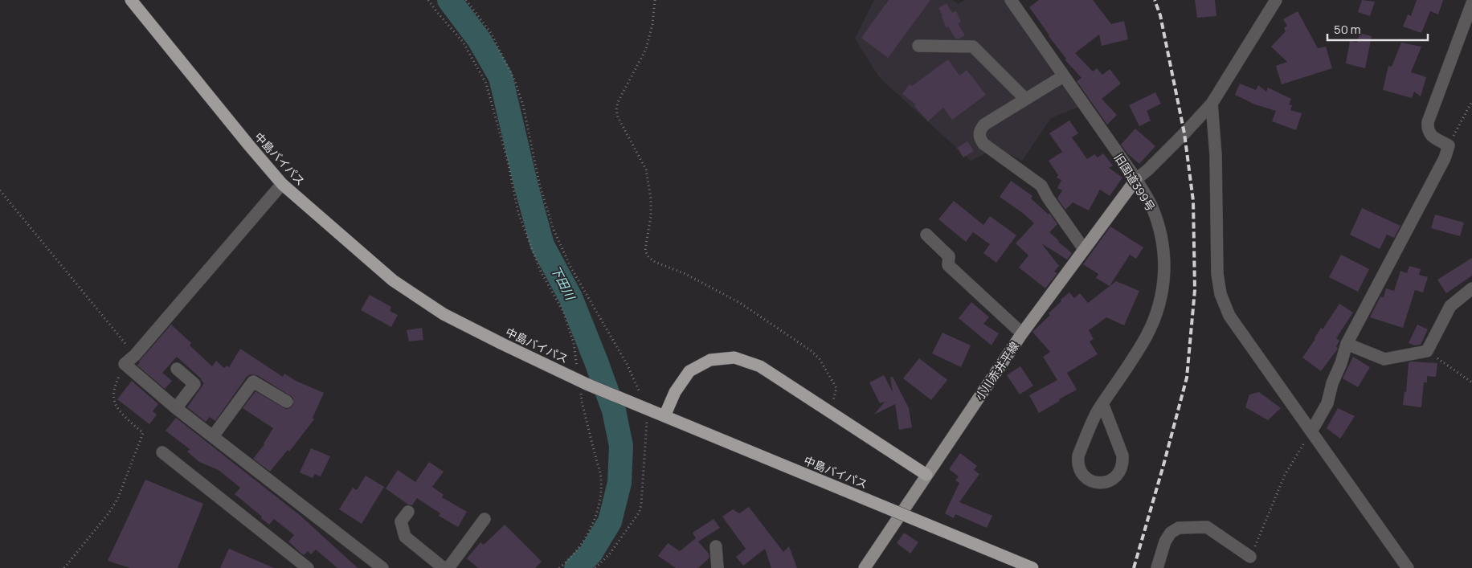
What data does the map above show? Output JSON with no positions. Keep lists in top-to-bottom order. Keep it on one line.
{"streets":{"highway":["中島バイパス"],"main road":["小川赤井平線"],"street":["旧国道399号"]},"crossings":[["旧国道399号","小川赤井平線"]],"water":["下田川"],"scale_bar":"50 m"}
